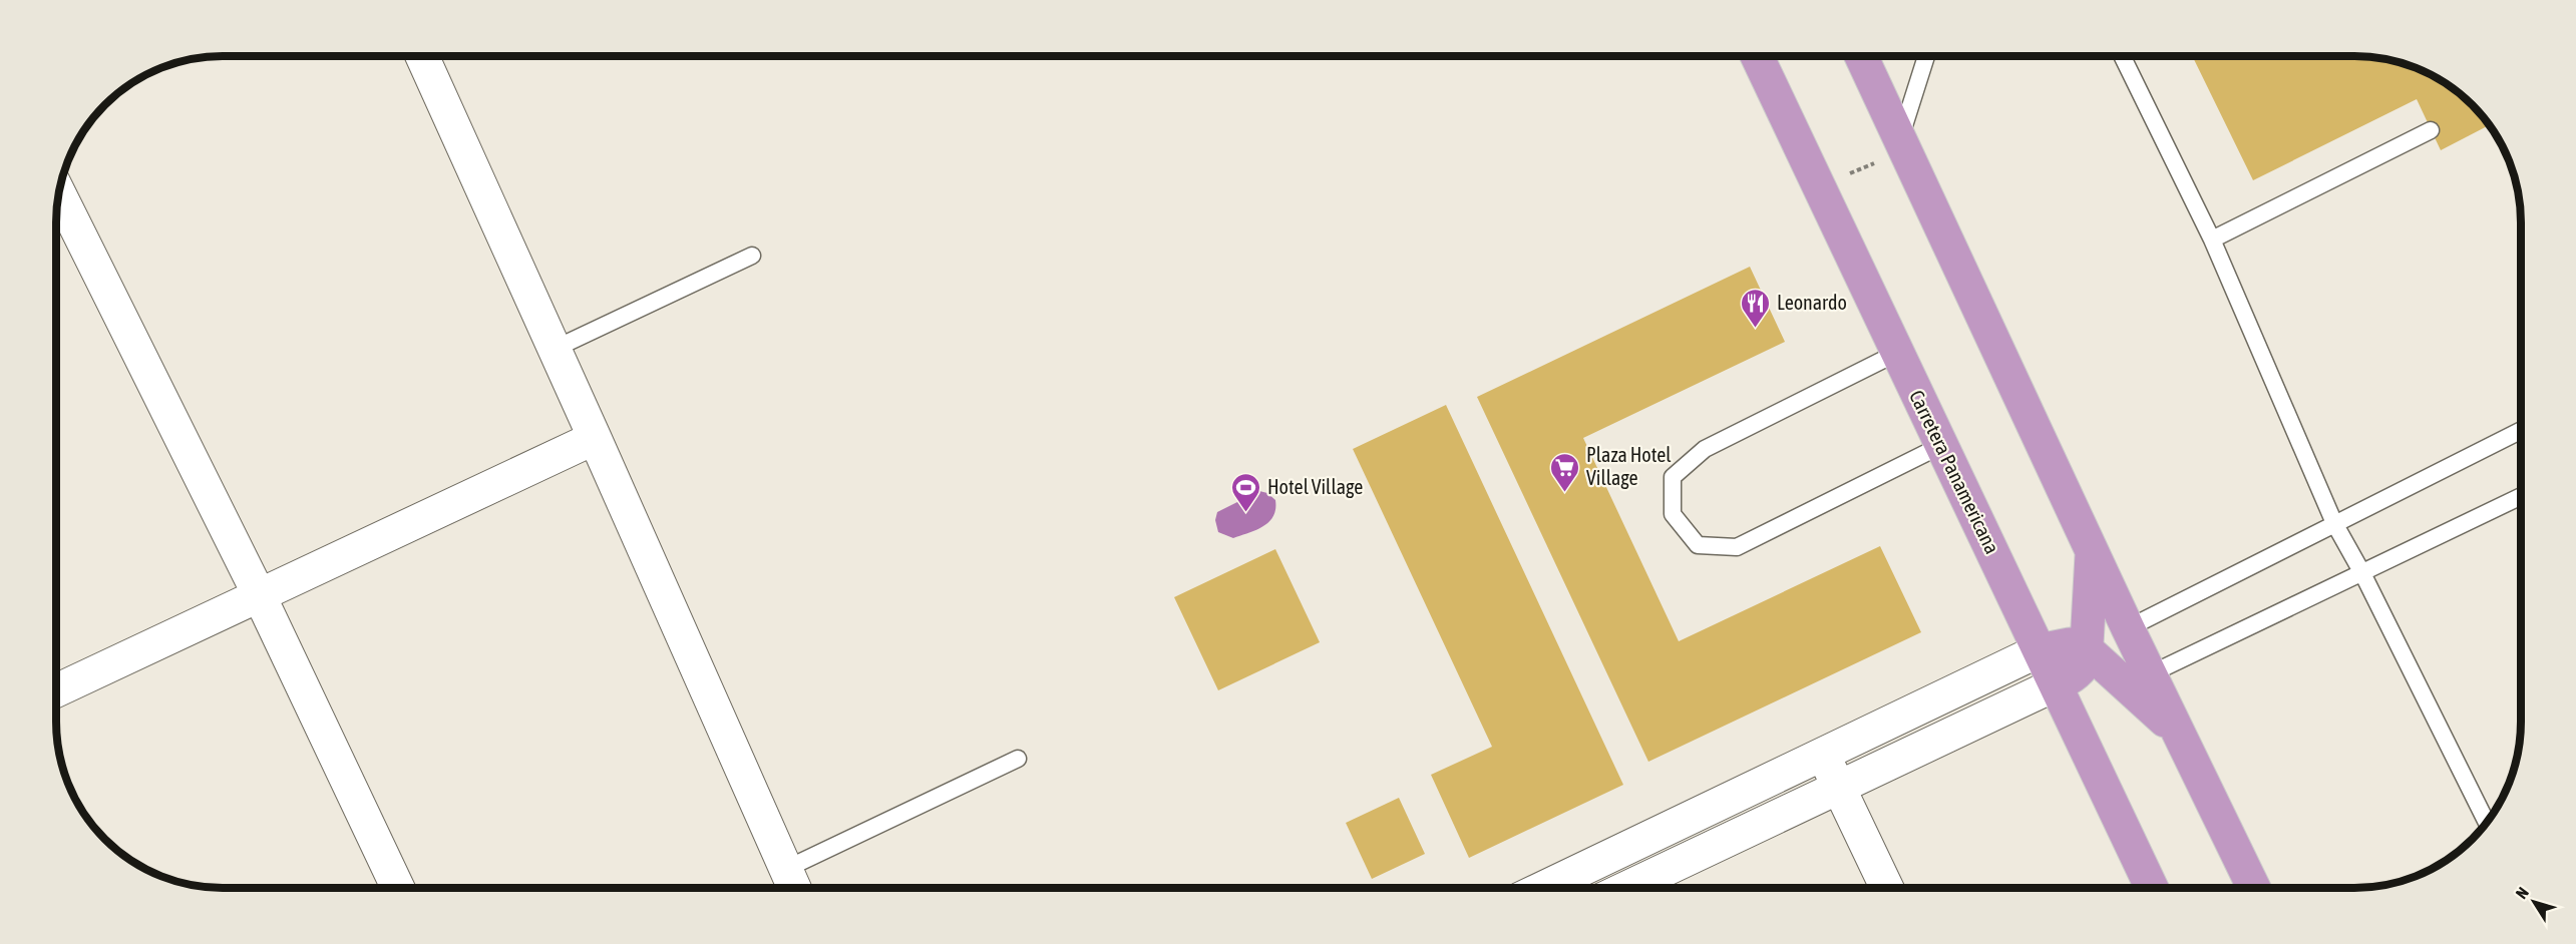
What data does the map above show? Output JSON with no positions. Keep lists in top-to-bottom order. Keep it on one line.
{"streets":{"highway":["Carretera Panamericana"]},"places":{"restaurant":["Leonardo"],"supermarket":["Plaza Hotel Village"],"sports":["Hotel Village"]},"north":"top left"}
